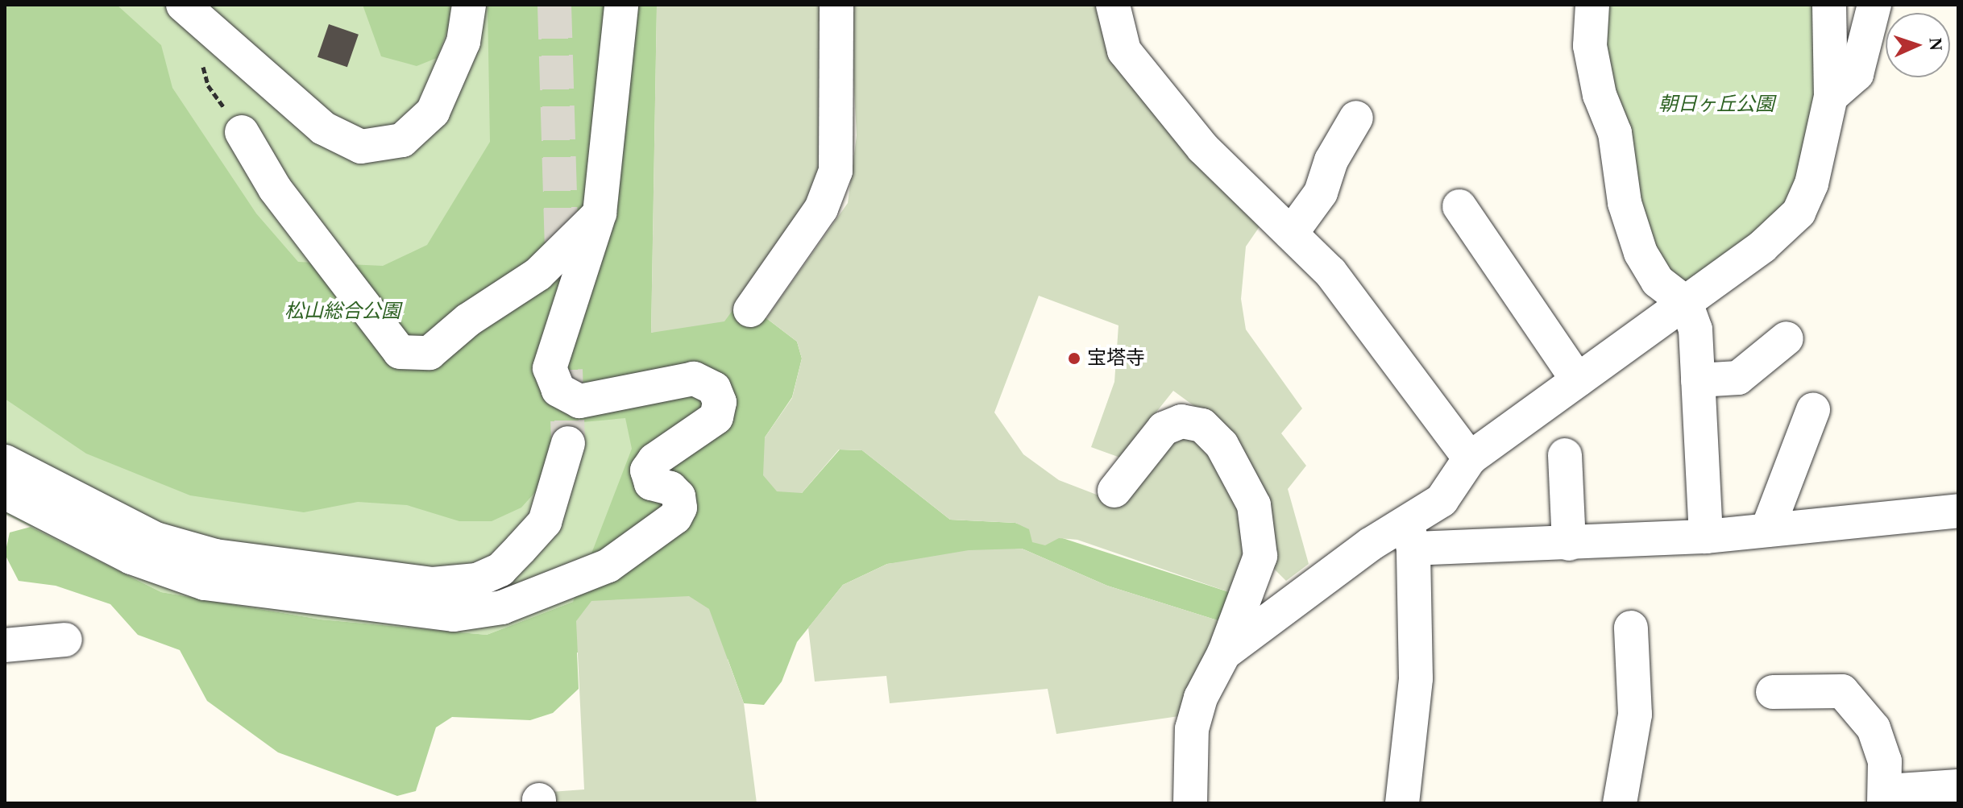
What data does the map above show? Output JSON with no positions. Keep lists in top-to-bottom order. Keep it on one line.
{"parks":["朝日ヶ丘公園","松山総合公園"],"places":["宝塔寺"],"north":"right"}
